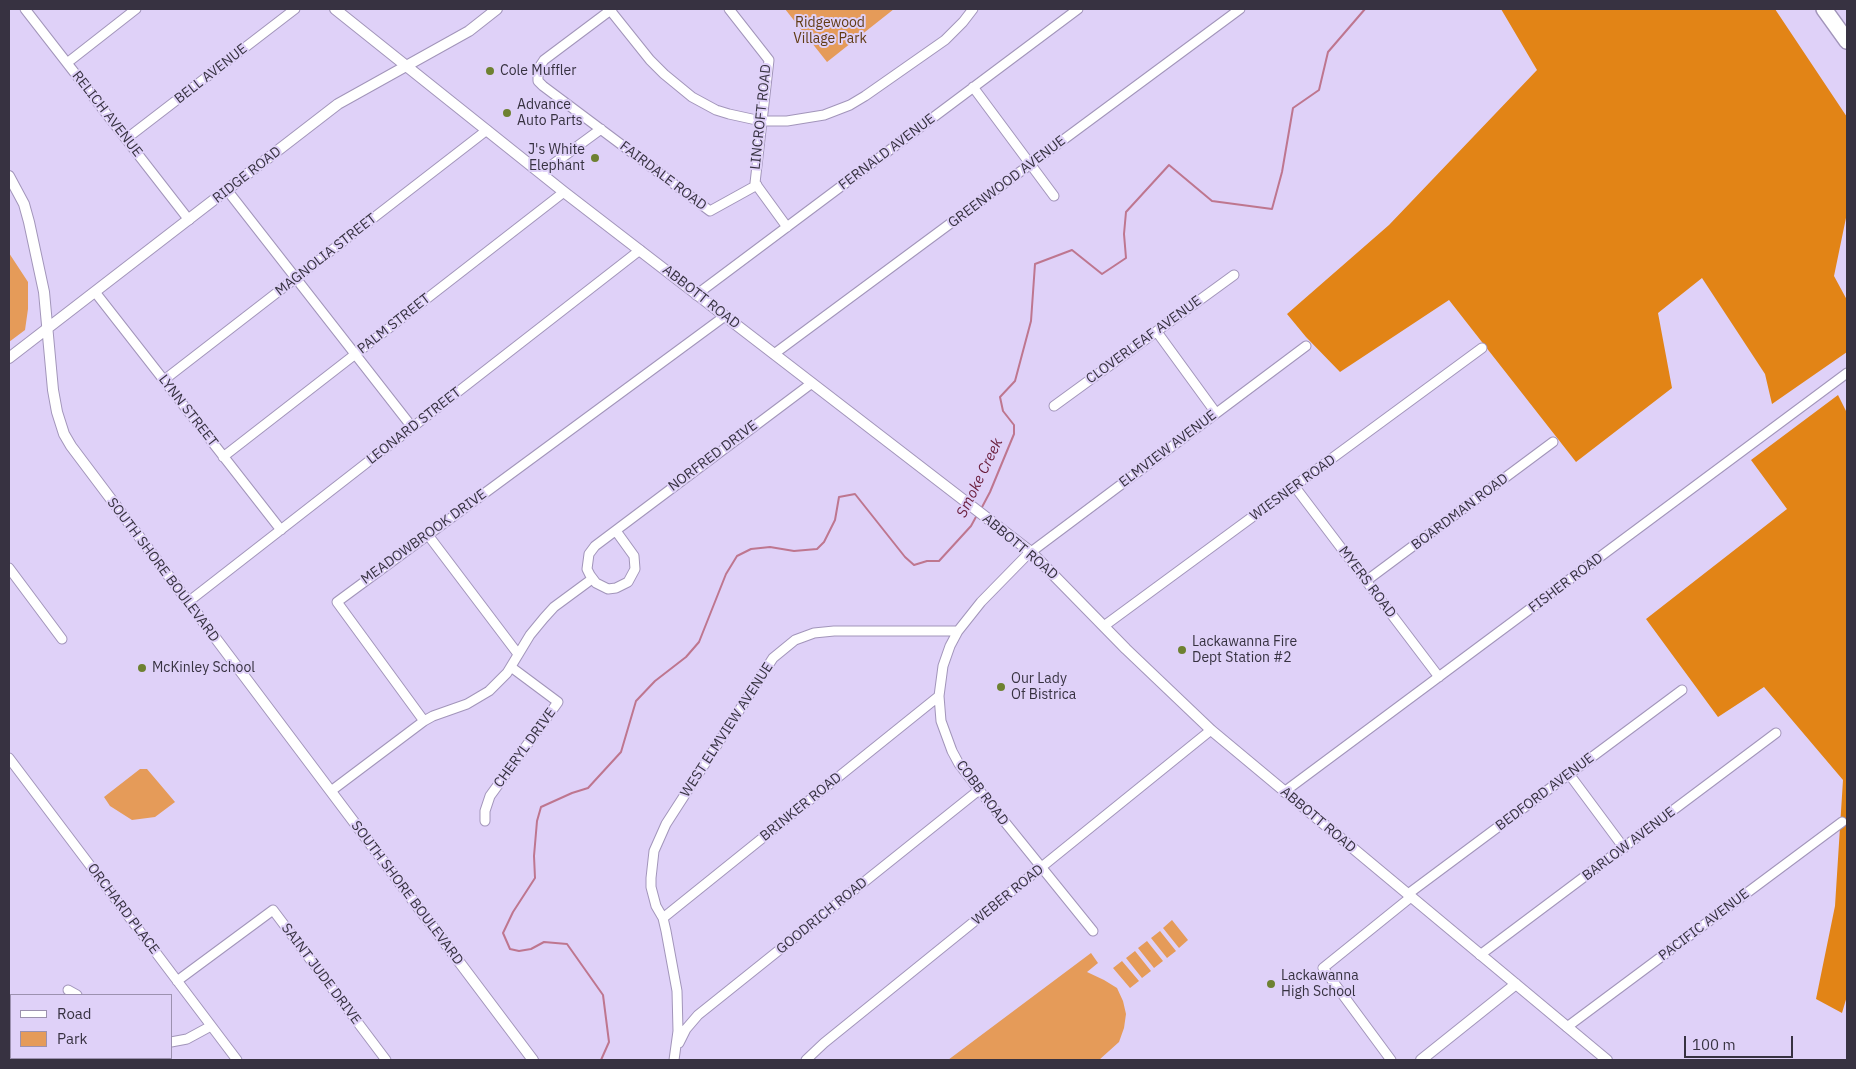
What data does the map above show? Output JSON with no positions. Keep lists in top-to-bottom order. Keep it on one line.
{"streets":{"street":["BELL AVENUE","RELICH AVENUE","LINCROFT ROAD","FERNALD AVENUE","RIDGE ROAD","FAIRDALE ROAD","GREENWOOD AVENUE","MAGNOLIA STREET","ABBOTT ROAD","PALM STREET","CLOVERLEAF AVENUE","LYNN STREET","LEONARD STREET","ELMVIEW AVENUE","NORFRED DRIVE","WIESNER ROAD","BOARDMAN ROAD","MEADOWBROOK DRIVE","SOUTH SHORE BOULEVARD","MYERS ROAD","FISHER ROAD","WEST ELMVIEW AVENUE","CHERYL DRIVE","BEDFORD AVENUE","COBB ROAD","BRINKER ROAD","BARLOW AVENUE","WEBER ROAD","ORCHARD PLACE","GOODRICH ROAD","PACIFIC AVENUE","SAINT JUDE DRIVE"]},"crossings":[["BELL AVENUE","RELICH AVENUE"],["RELICH AVENUE","RIDGE ROAD"],["LINCROFT ROAD","FERNALD AVENUE"],["LINCROFT ROAD","FAIRDALE ROAD"],["FERNALD AVENUE","ABBOTT ROAD"],["RIDGE ROAD","ABBOTT ROAD"],["RIDGE ROAD","LYNN STREET"],["RIDGE ROAD","SOUTH SHORE BOULEVARD"],["GREENWOOD AVENUE","ABBOTT ROAD"],["MAGNOLIA STREET","ABBOTT ROAD"],["MAGNOLIA STREET","LYNN STREET"],["ABBOTT ROAD","PALM STREET"],["ABBOTT ROAD","LEONARD STREET"],["ABBOTT ROAD","ELMVIEW AVENUE"],["ABBOTT ROAD","NORFRED DRIVE"],["ABBOTT ROAD","WIESNER ROAD"],["ABBOTT ROAD","MEADOWBROOK DRIVE"],["ABBOTT ROAD","FISHER ROAD"],["ABBOTT ROAD","BEDFORD AVENUE"],["ABBOTT ROAD","BARLOW AVENUE"],["ABBOTT ROAD","WEBER ROAD"],["ABBOTT ROAD","PACIFIC AVENUE"],["PALM STREET","LYNN STREET"],["LYNN STREET","LEONARD STREET"],["LEONARD STREET","SOUTH SHORE BOULEVARD"],["WIESNER ROAD","MYERS ROAD"],["BOARDMAN ROAD","MYERS ROAD"],["MYERS ROAD","FISHER ROAD"],["WEST ELMVIEW AVENUE","COBB ROAD"],["WEST ELMVIEW AVENUE","BRINKER ROAD"],["WEST ELMVIEW AVENUE","GOODRICH ROAD"],["COBB ROAD","BRINKER ROAD"],["COBB ROAD","WEBER ROAD"],["COBB ROAD","GOODRICH ROAD"],["ORCHARD PLACE","SAINT JUDE DRIVE"]],"water":["Smoke Creek"],"parks":["Ridgewood Village Park"],"places":["Cole Muffler","Advance Auto Parts","J's White Elephant","Lackawanna Fire Dept Station #2","McKinley School","Our Lady Of Bistrica","Lackawanna High School"],"legend":["Road","Park"],"scale_bar":"100 m"}
